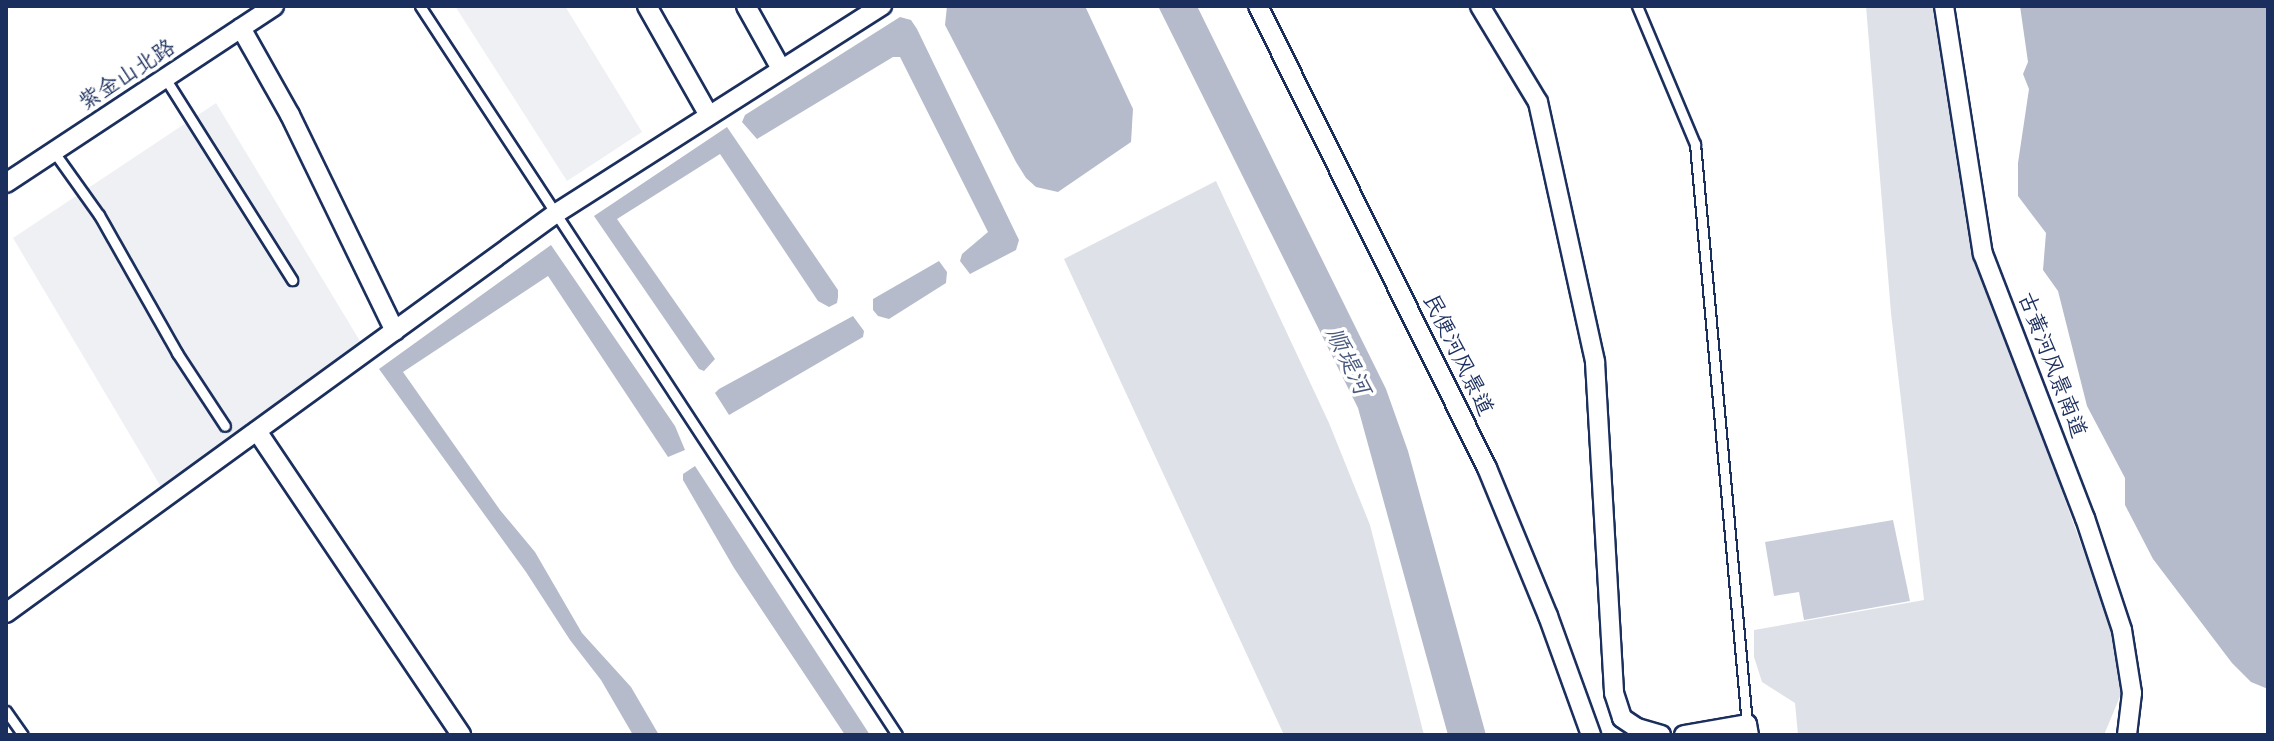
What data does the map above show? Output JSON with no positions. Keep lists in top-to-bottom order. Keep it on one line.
{"streets":{"street":["紫金山北路","民便河风景道","古黄河风景南道"]},"water":["顺堤河"]}
